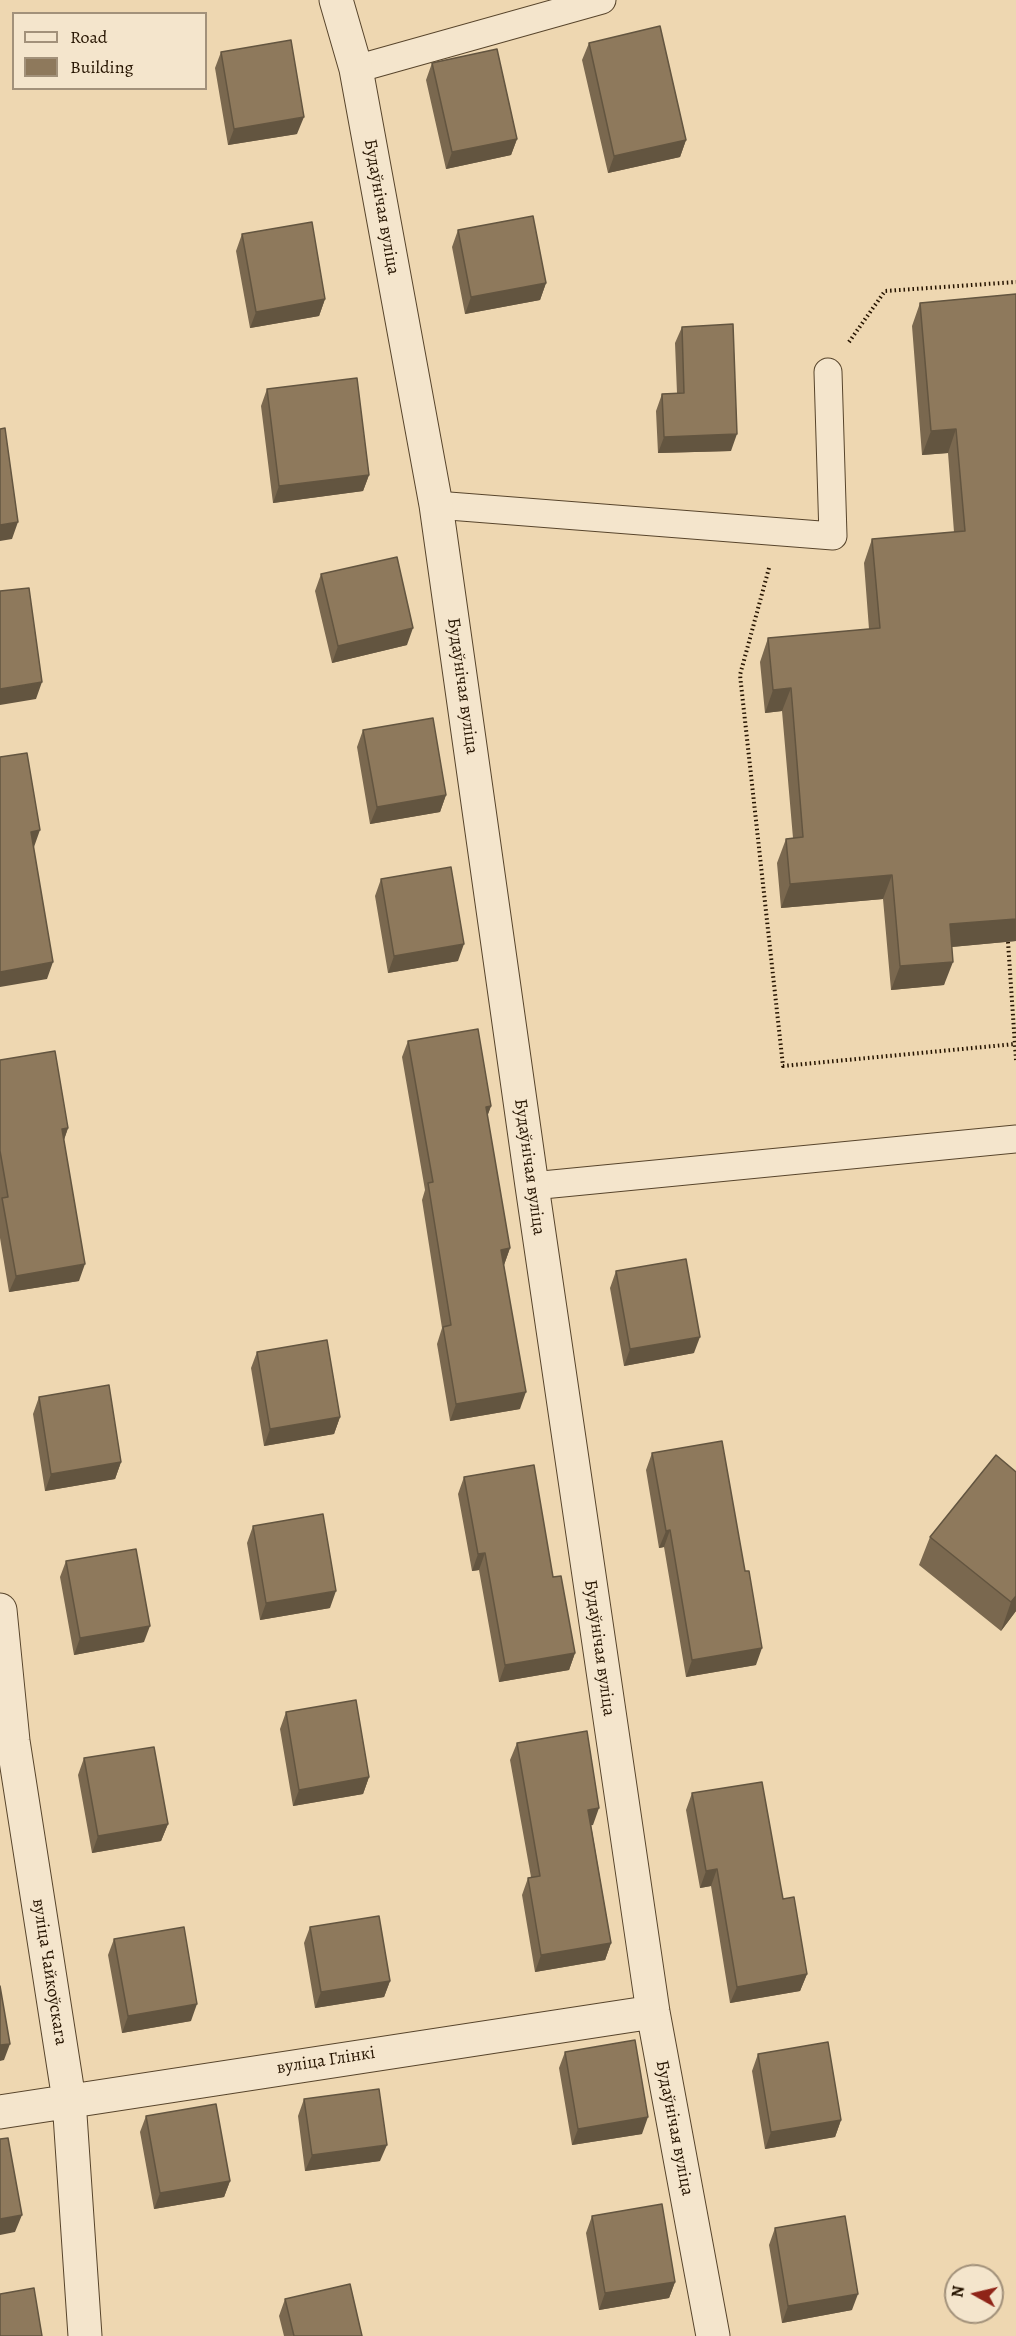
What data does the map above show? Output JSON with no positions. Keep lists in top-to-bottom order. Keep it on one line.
{"streets":{"street":["Будаўнічая вуліца","вуліца Чайкоўскага","вуліца Глінкі"]},"crossings":[["Будаўнічая вуліца","вуліца Глінкі"],["вуліца Чайкоўскага","вуліца Глінкі"]],"legend":["Road","Building"],"north":"left"}
